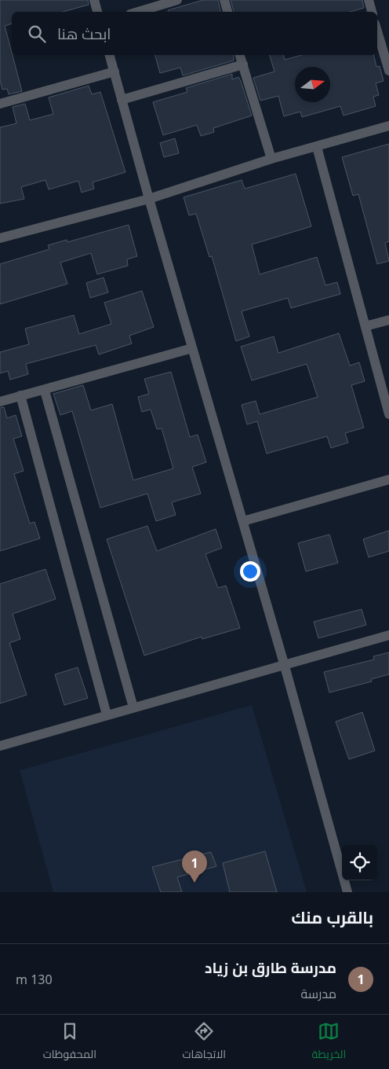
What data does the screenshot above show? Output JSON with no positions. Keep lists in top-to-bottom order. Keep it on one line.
{"north":"right","page":{"search":"ابحث هنا","pins":"1","heading":"بالقرب منك","list":[{"mark":"1","name":"مدرسة طارق بن زياد","note":"مدرسة","value":"130 m"}],"nav":["الخريطة","الاتجاهات","المحفوظات"]}}
